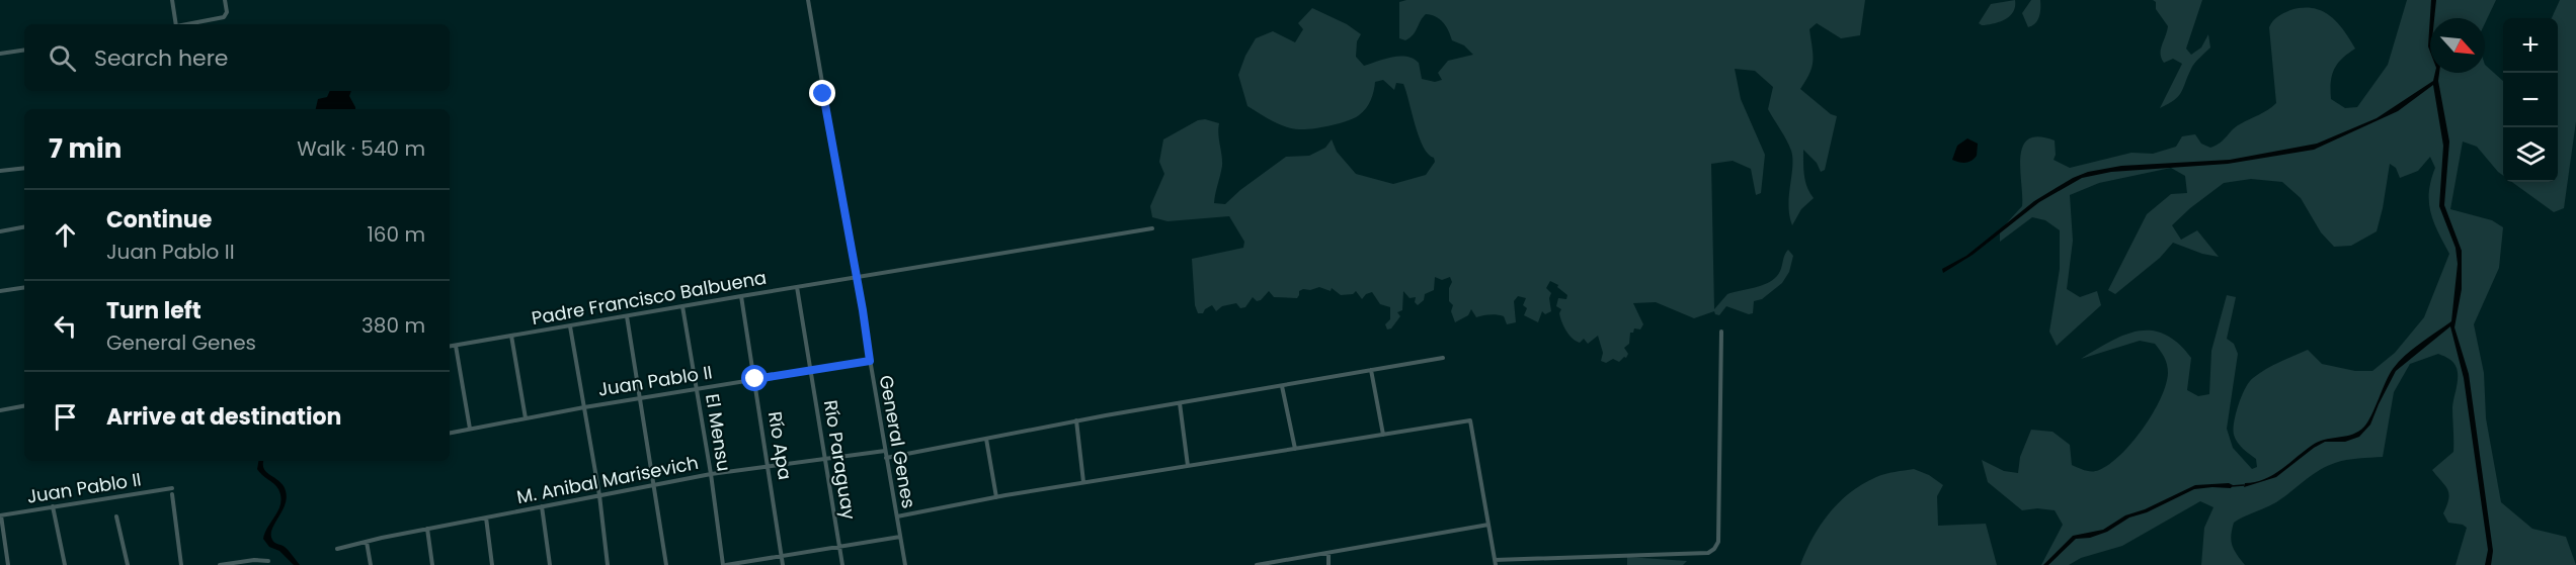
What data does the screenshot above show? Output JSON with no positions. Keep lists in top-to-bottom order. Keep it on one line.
{"streets":{"street":["Padre Francisco Balbuena","Juan Pablo II","El Mensu","General Genes","Río Apa","Río Paraguay","M. Anibal Marisevich"]},"crossings":[["Padre Francisco Balbuena","El Mensu"],["Padre Francisco Balbuena","General Genes"],["Padre Francisco Balbuena","Río Apa"],["Padre Francisco Balbuena","Río Paraguay"],["Juan Pablo II","El Mensu"],["Juan Pablo II","General Genes"],["Juan Pablo II","Río Apa"],["Juan Pablo II","Río Paraguay"],["El Mensu","M. Anibal Marisevich"],["General Genes","M. Anibal Marisevich"],["Río Apa","M. Anibal Marisevich"],["Río Paraguay","M. Anibal Marisevich"]],"north":"bottom right","page":{"map_buttons":["+","−"],"search":"Search here","heading":["7 min","Walk · 540 m"],"list":[["Continue","Juan Pablo II","160 m"],["Turn left","General Genes","380 m"],"Arrive at destination"]}}
